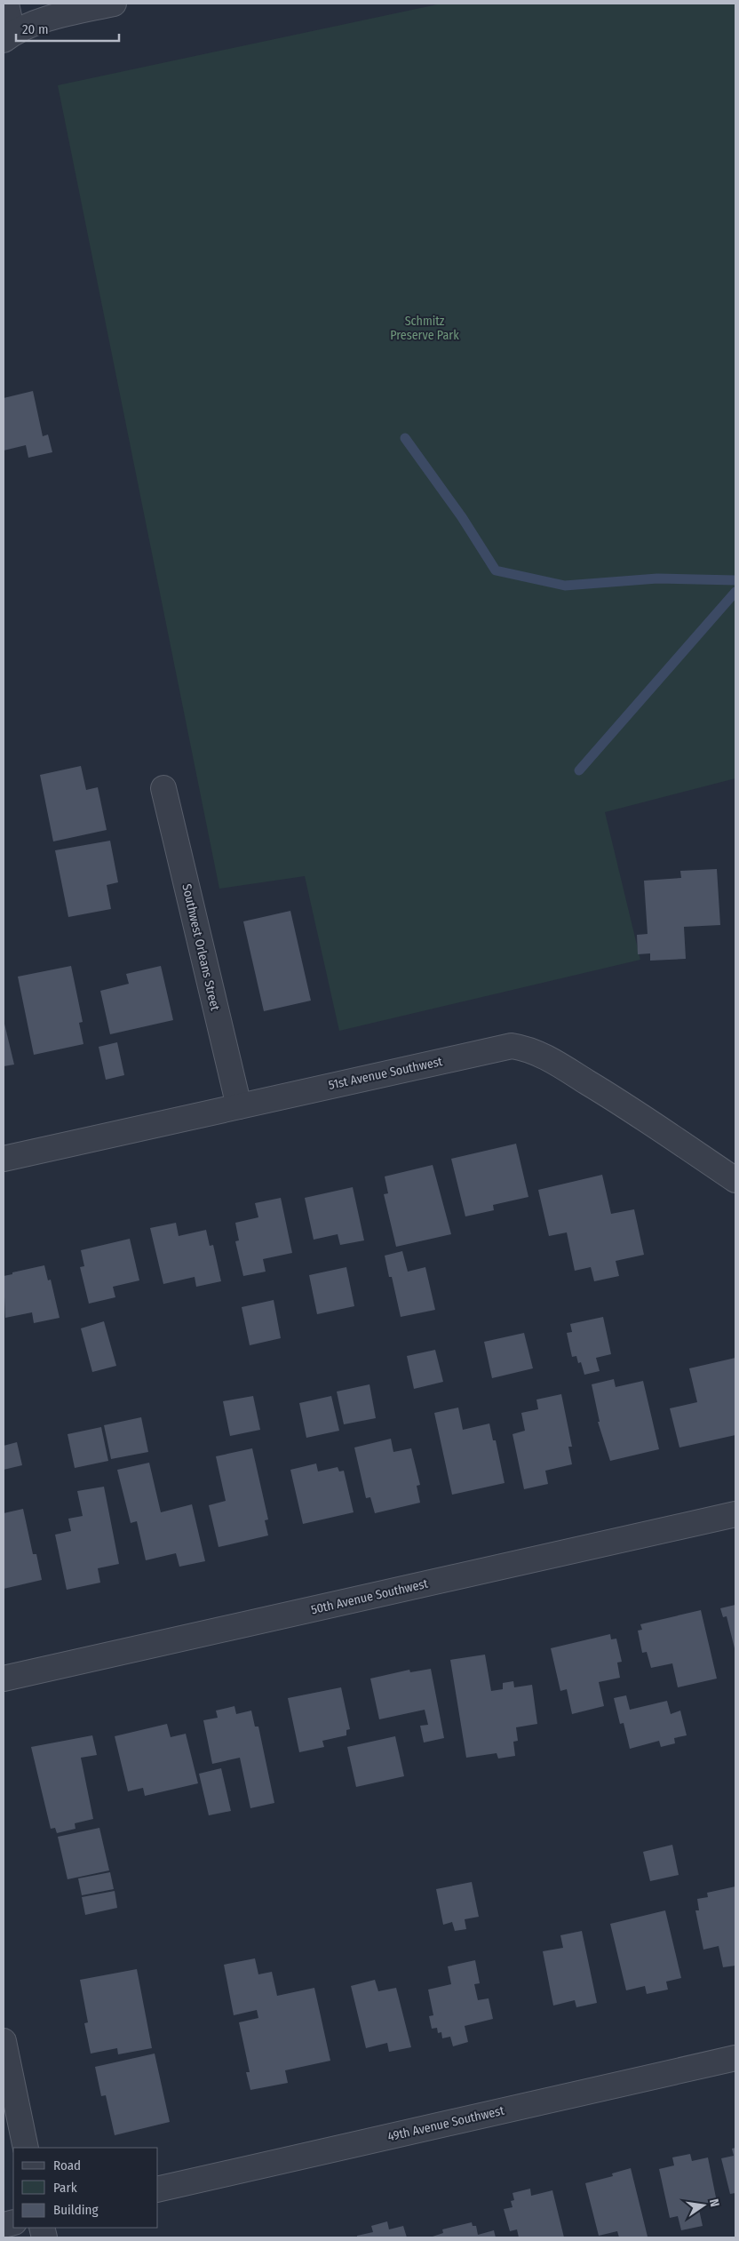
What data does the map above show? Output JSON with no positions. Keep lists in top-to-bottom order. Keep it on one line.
{"streets":{"street":["Southwest Orleans Street","51st Avenue Southwest","50th Avenue Southwest","49th Avenue Southwest"]},"crossings":[["Southwest Orleans Street","51st Avenue Southwest"]],"parks":["Schmitz Preserve Park"],"legend":["Road","Park","Building"],"scale_bar":"20 m","north":"right"}
